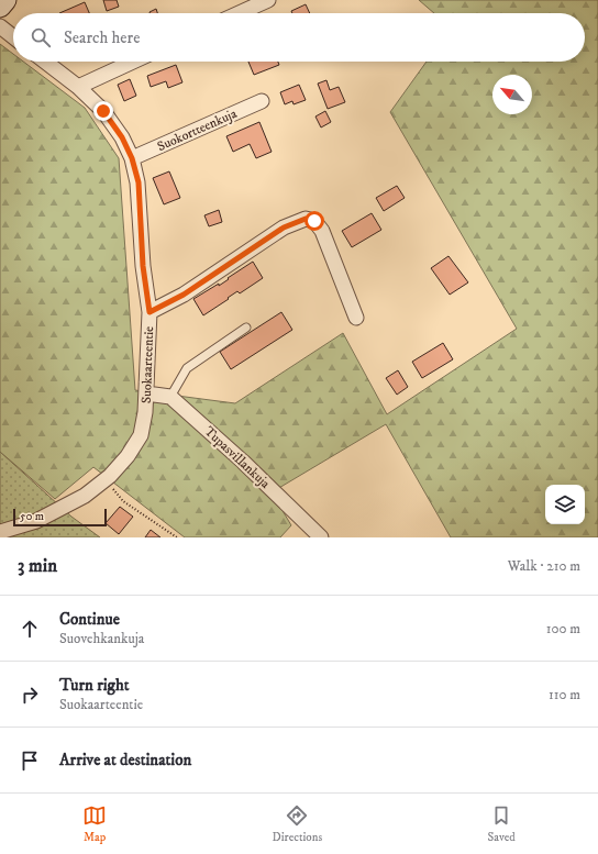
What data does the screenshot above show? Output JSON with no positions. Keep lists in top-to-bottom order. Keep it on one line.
{"streets":{"street":["Suokortteenkuja","Suokaarteentie","Tupasvillankuja"]},"crossings":[["Suokortteenkuja","Suokaarteentie"]],"scale_bar":"50 m","north":"top left","page":{"search":"Search here","scale":"50 m","heading":["3 min","Walk · 210 m"],"list":[["Continue","Suovehkankuja","100 m"],["Turn right","Suokaarteentie","110 m"],"Arrive at destination"],"nav":["Map","Directions","Saved"]}}
